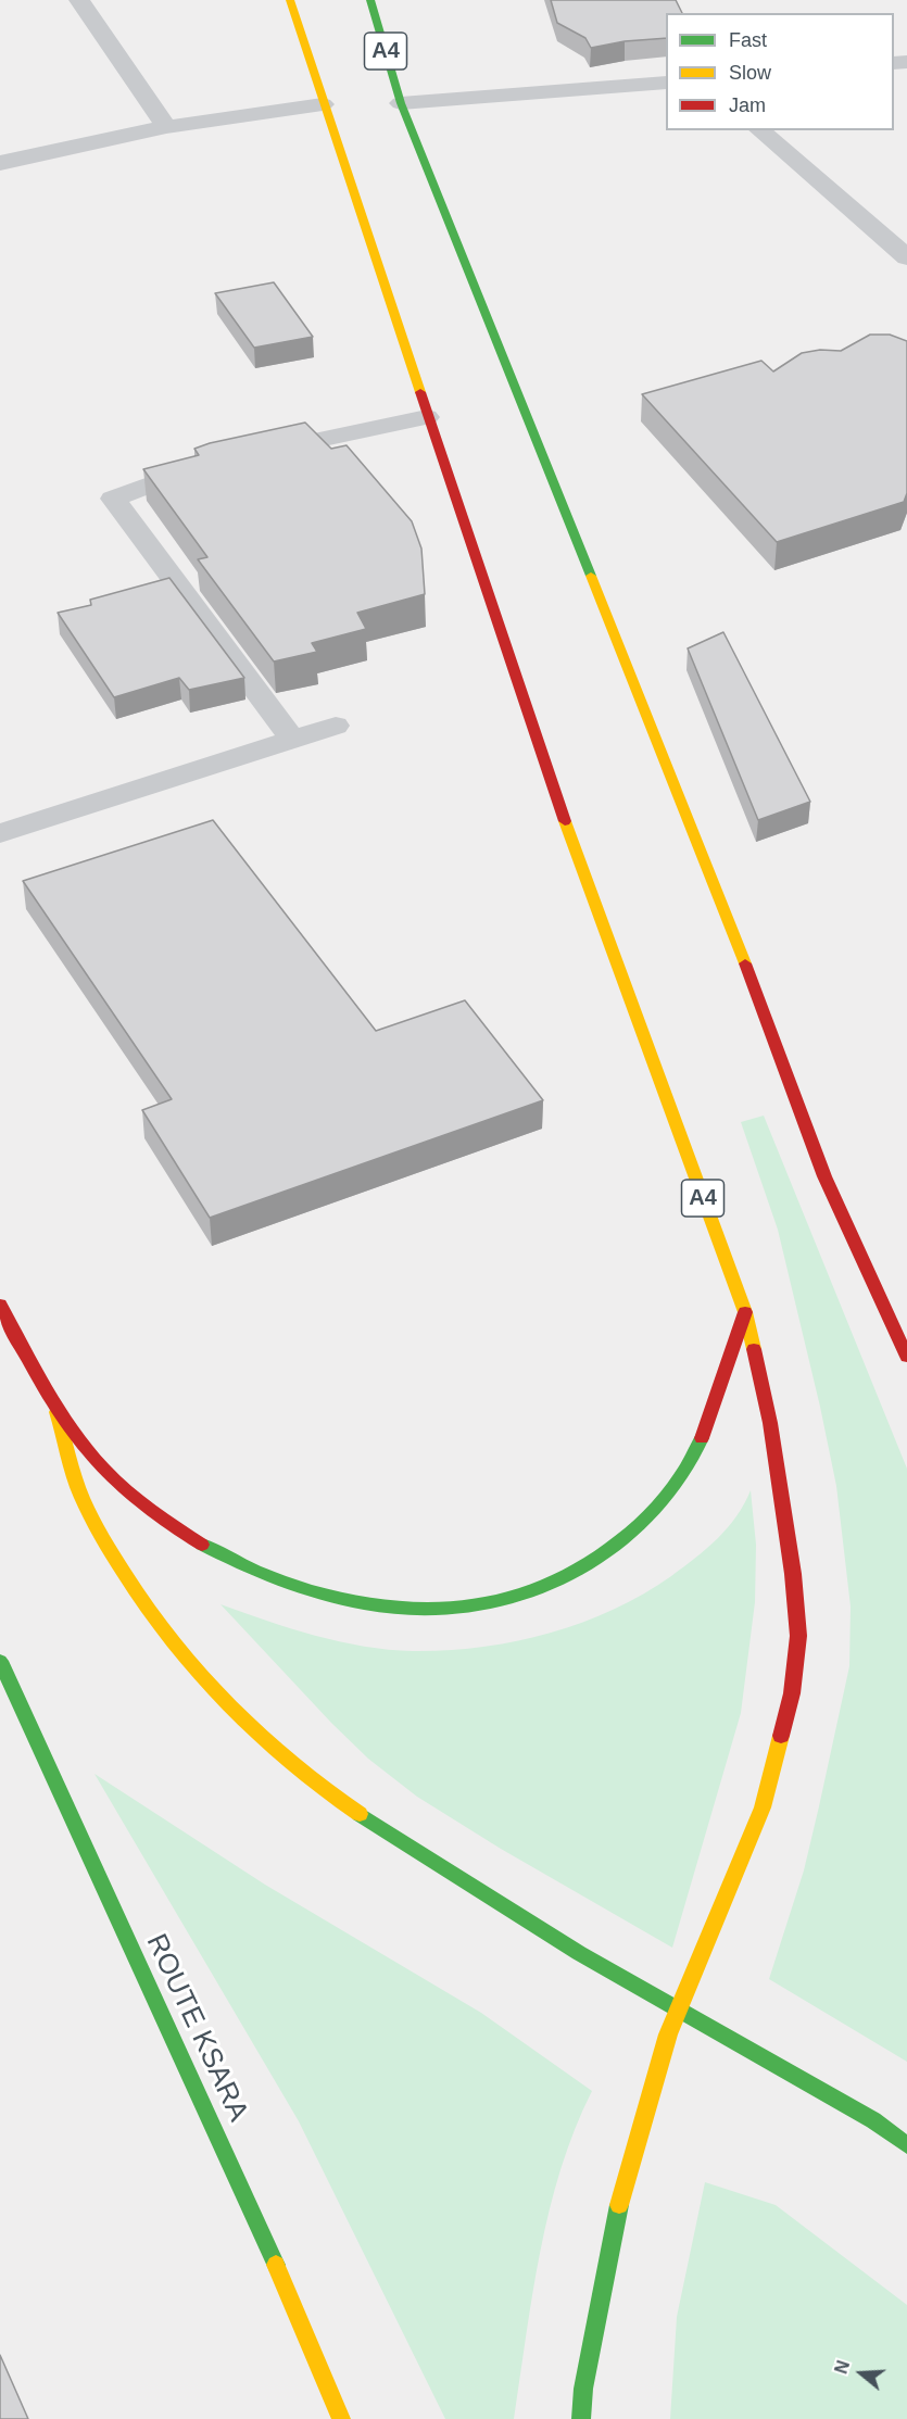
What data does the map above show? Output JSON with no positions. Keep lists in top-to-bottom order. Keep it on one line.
{"streets":{"main road":["A4","ROUTE KSARA"]},"legend":["Fast","Slow","Jam"],"north":"left"}
